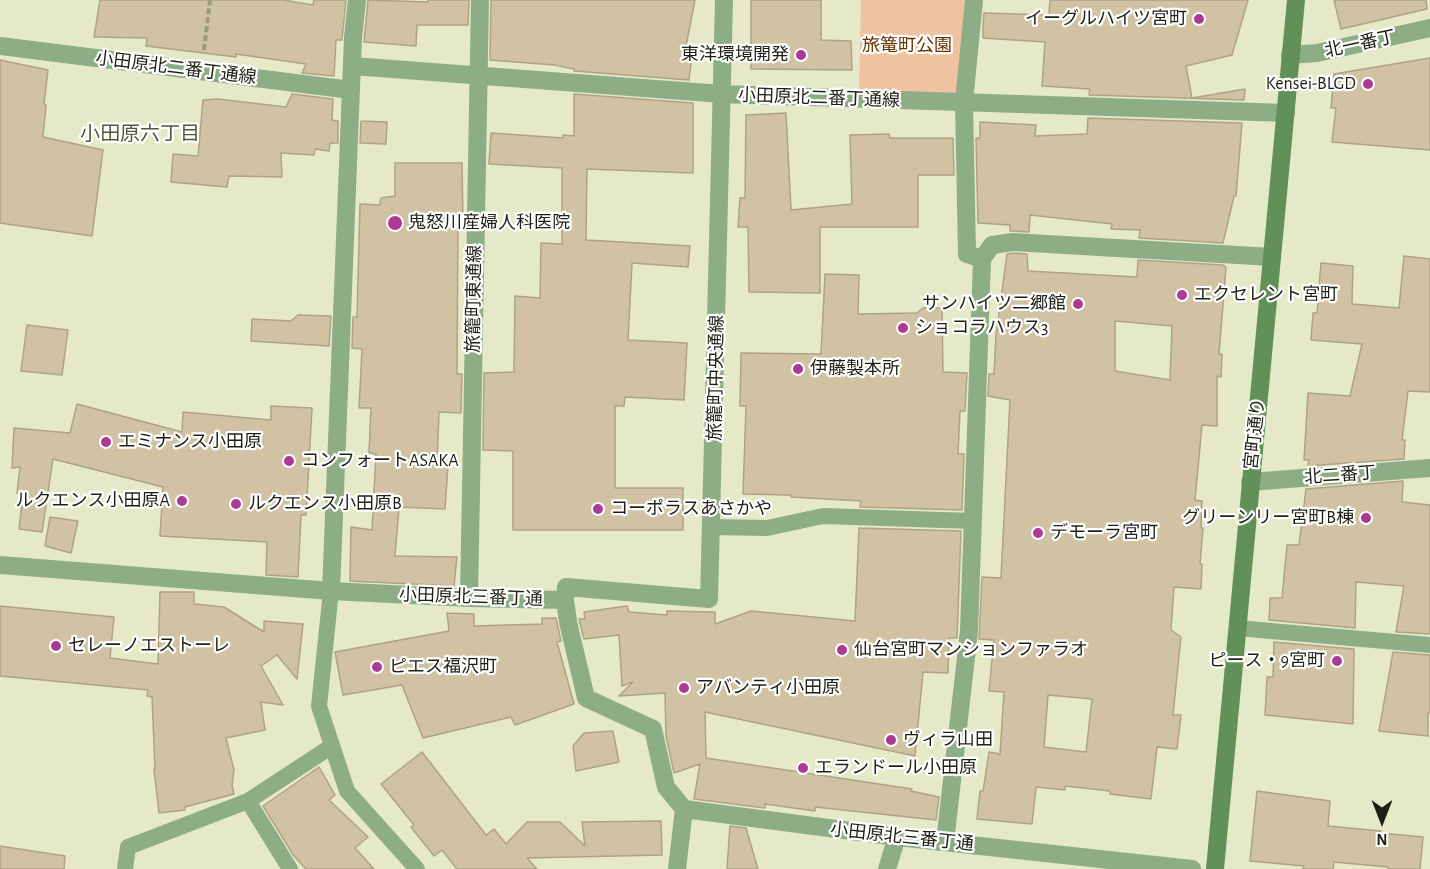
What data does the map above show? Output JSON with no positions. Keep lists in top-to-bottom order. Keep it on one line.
{"streets":{"street":["北一番丁","小田原北二番丁通線","旅籠町東通線","旅籠町中央通線","宮町通り","北二番丁","小田原北三番丁通"]},"crossings":[["北一番丁","宮町通り"],["小田原北二番丁通線","旅籠町東通線"],["小田原北二番丁通線","旅籠町中央通線"],["小田原北二番丁通線","宮町通り"],["旅籠町東通線","小田原北三番丁通"],["旅籠町中央通線","小田原北三番丁通"],["宮町通り","北二番丁"]],"districts":["小田原六丁目"],"parks":["旅篭町公園"],"places":["イーグルハイツ宮町","東洋環境開発","Kensei-BLGD","鬼怒川産婦人科医院","エクセレント宮町","サンハイツ二郷館","ショコラハウス3","伊藤製本所","エミナンス小田原","コンフォートASAKA","ルクエンス小田原A","ルクエンス小田原B","コーポラスあさかや","グリーンリー宮町B棟","デモーラ宮町","セレーノエストーレ","仙台宮町マンションファラオ","ピース・9宮町","ピエス福沢町","アバンティ小田原","ヴィラ山田","エランドール小田原"],"north":"bottom"}
